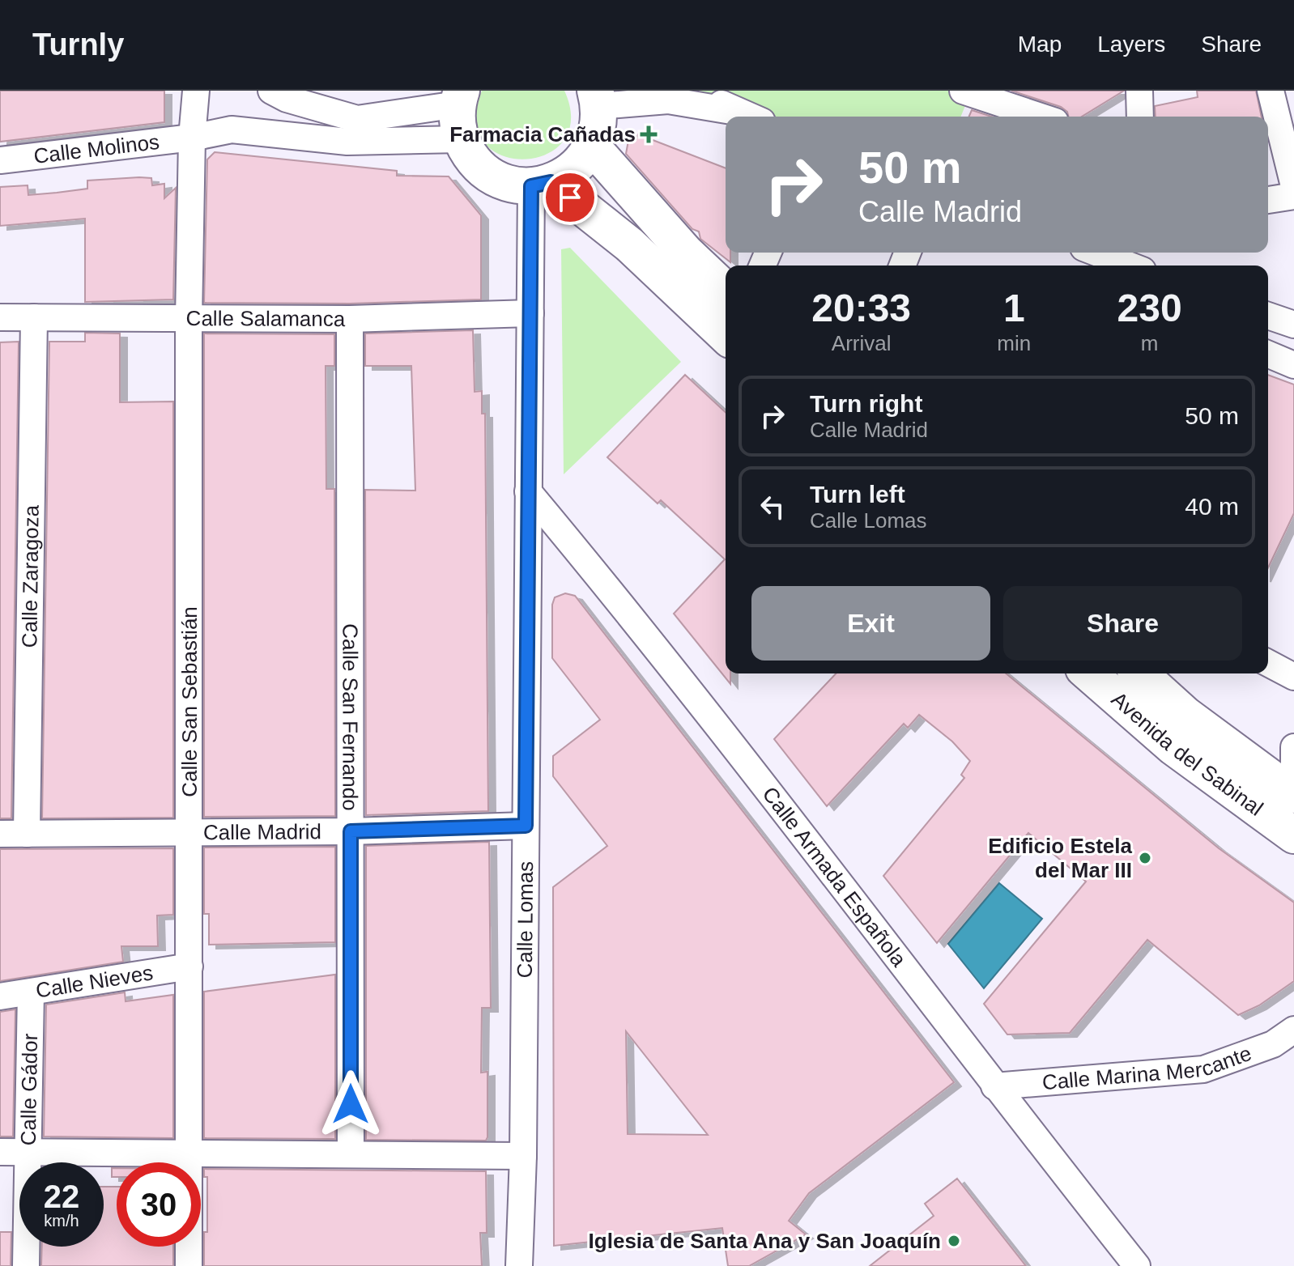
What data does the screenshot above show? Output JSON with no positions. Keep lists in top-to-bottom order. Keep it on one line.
{"streets":{"main road":["Avenida del Sabinal"],"street":["Calle Molinos","Calle Salamanca","Calle Zaragoza","Calle San Sebastián","Calle San Fernando","Calle Madrid","Calle Armada Española","Calle Lomas","Calle Nieves","Calle Marina Mercante","Calle Gádor"]},"crossings":[["Calle Molinos","Calle San Sebastián"],["Calle Salamanca","Calle Zaragoza"],["Calle Salamanca","Calle San Sebastián"],["Calle Salamanca","Calle San Fernando"],["Calle Salamanca","Calle Lomas"],["Calle Zaragoza","Calle Madrid"],["Calle San Sebastián","Calle Madrid"],["Calle San Sebastián","Calle Nieves"],["Calle San Fernando","Calle Madrid"],["Calle Madrid","Calle Lomas"],["Calle Armada Española","Calle Lomas"],["Calle Armada Española","Calle Marina Mercante"],["Calle Nieves","Calle Gádor"]],"places":{"health":["Farmacia Cañadas"],"other":["Edificio Estela del Mar III","Iglesia de Santa Ana y San Joaquín"]},"page":{"header":"Turnly","nav":["Map","Layers","Share"],"turn":["50 m","Calle Madrid"],"eta":["20:33","Arrival","1","min","230","m"],"list":[{"name":"Turn right","note":"Calle Madrid","value":"50 m"},{"name":"Turn left","note":"Calle Lomas","value":"40 m"}],"buttons":["Exit","Share"],"speed":"22 km/h","limit":"30"}}
